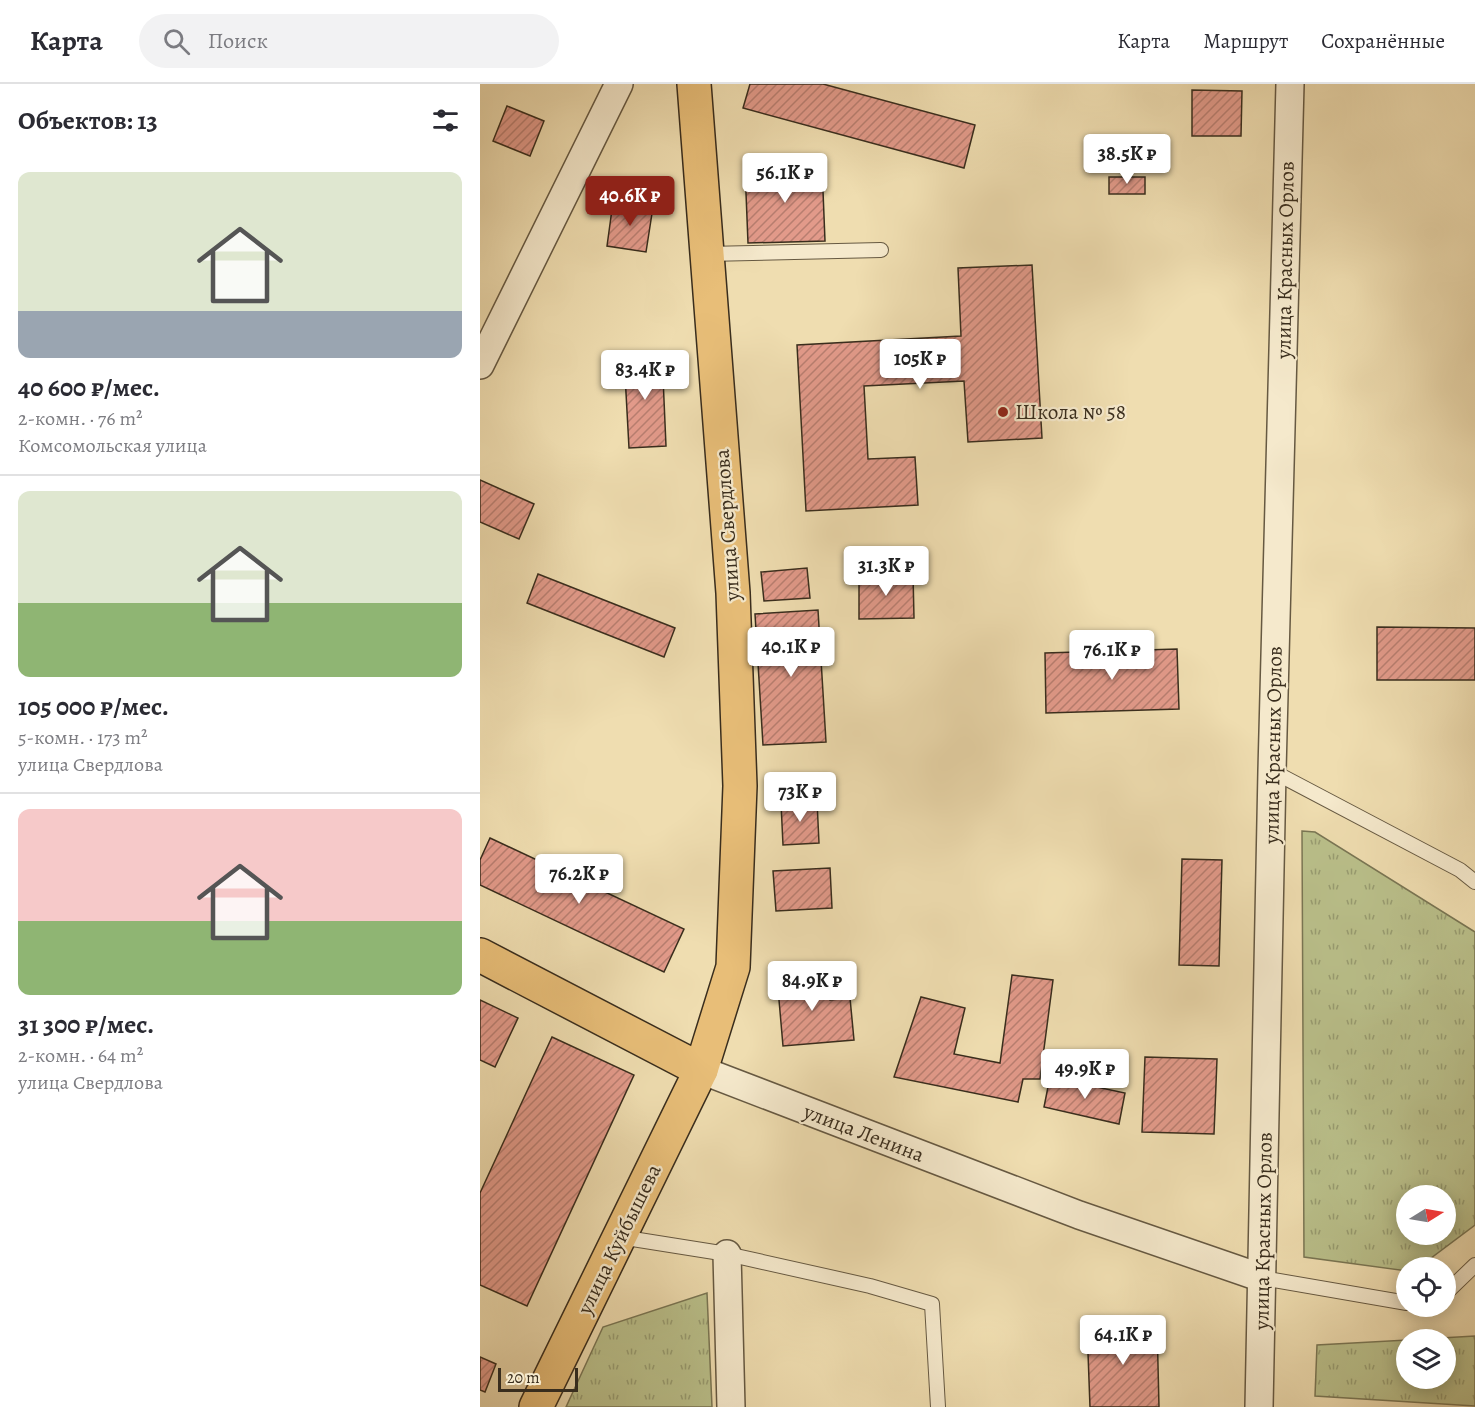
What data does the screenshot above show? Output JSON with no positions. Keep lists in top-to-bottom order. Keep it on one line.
{"streets":{"main road":["улица Свердлова","улица Ленина","улица Куйбышева"],"street":["улица Красных Орлов"]},"crossings":[["улица Красных Орлов","улица Ленина"],["улица Свердлова","улица Ленина"],["улица Свердлова","улица Куйбышева"],["улица Ленина","улица Куйбышева"]],"places":["Школа № 58"],"scale_bar":"20 m","north":"right","page":{"header":"Карта","search":"Поиск","nav":["Карта","Маршрут","Сохранённые"],"heading":"Объектов: 13","price":["38.5K ₽","56.1K ₽","40.6K ₽","105K ₽","83.4K ₽","31.3K ₽","40.1K ₽","76.1K ₽","73K ₽","76.2K ₽","84.9K ₽","49.9K ₽","64.1K ₽"],"list":[{"name":"40 600 ₽/мес.","note":"2-комн. · 76 m² · Комсомольская улица"},{"name":"105 000 ₽/мес.","note":"5-комн. · 173 m² · улица Свердлова"},{"name":"31 300 ₽/мес.","note":"2-комн. · 64 m² · улица Свердлова"}],"scale":"20 m"}}
